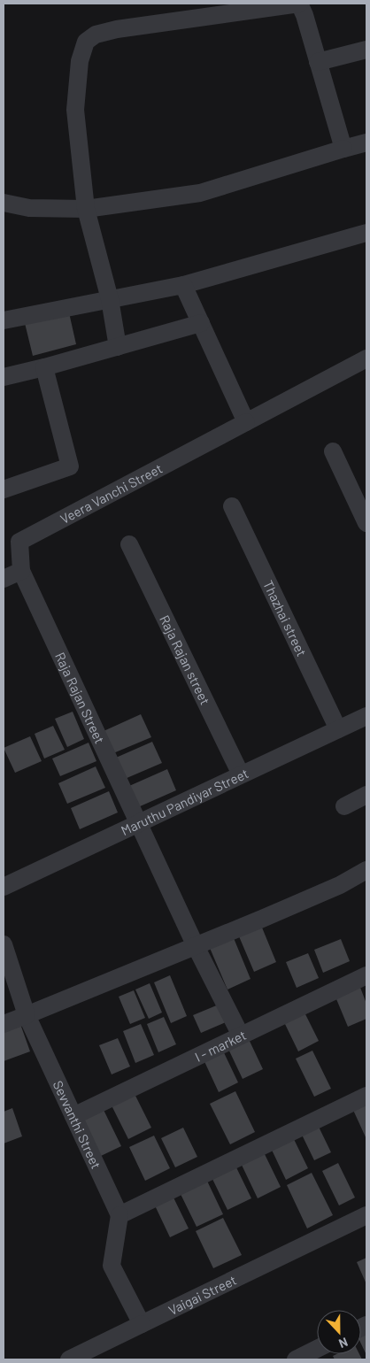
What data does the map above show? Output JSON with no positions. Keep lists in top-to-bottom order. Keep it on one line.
{"streets":{"street":["Veera Vanchi Street","Thazhai street","Raja Rajan street","Raja Rajan Street","Maruthu Pandiyar Street","I - market","Sevvanthi Street","Vaigai Street"]},"crossings":[["Veera Vanchi Street","Raja Rajan Street"],["Thazhai street","Maruthu Pandiyar Street"],["Raja Rajan street","Maruthu Pandiyar Street"],["Raja Rajan Street","Maruthu Pandiyar Street"],["Raja Rajan Street","I - market"],["I - market","Sevvanthi Street"]],"north":"bottom"}
